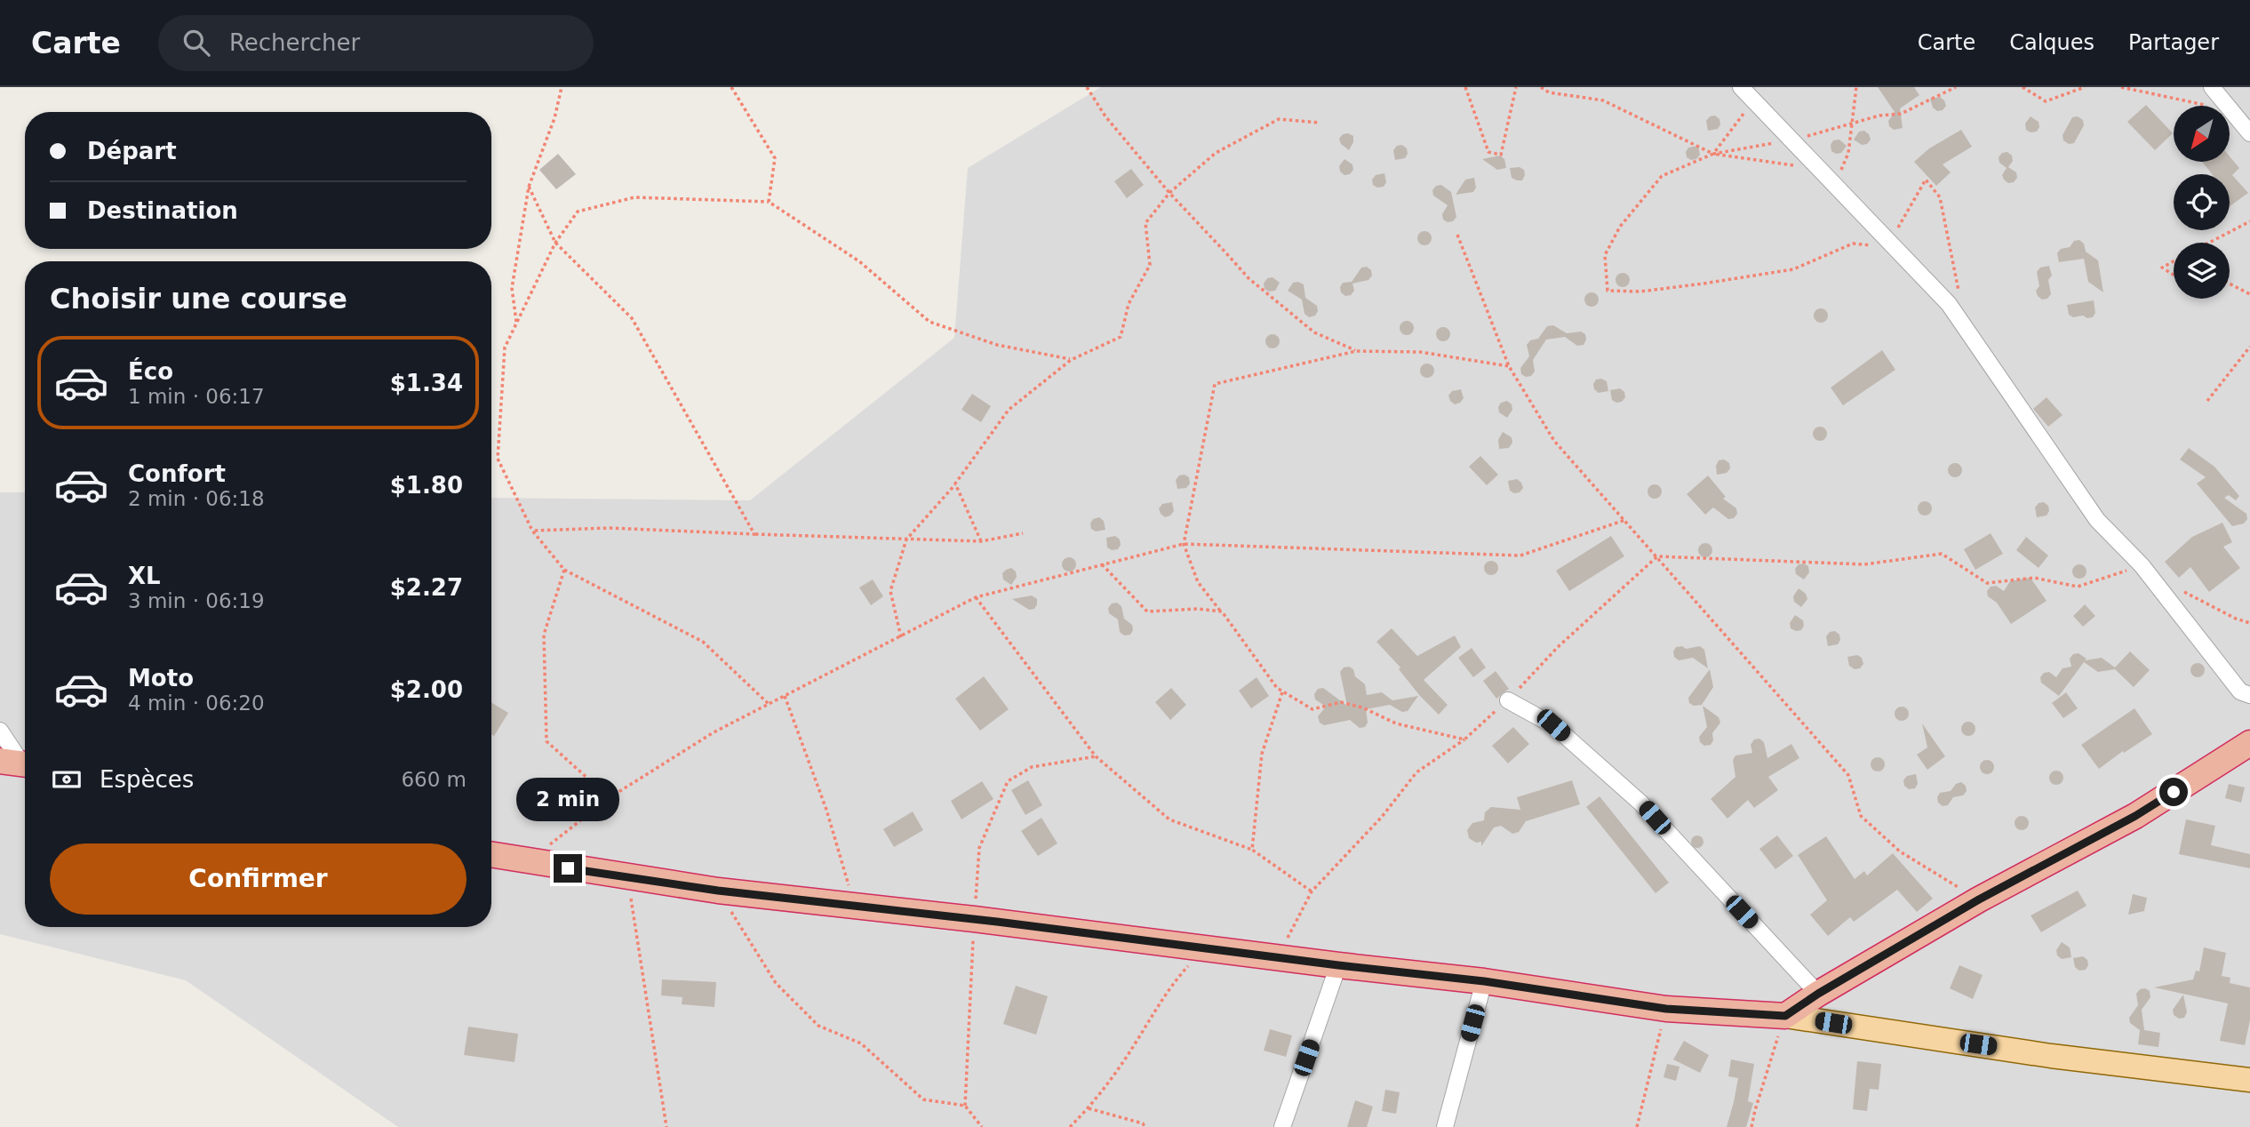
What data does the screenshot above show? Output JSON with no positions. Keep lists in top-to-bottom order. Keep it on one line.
{"north":"bottom left","page":{"header":"Carte","search":"Rechercher","nav":["Carte","Calques","Partager"],"banner":["Départ","Destination"],"heading":"Choisir une course","list":[{"name":"Éco","note":"1 min · 06:17","value":"$1.34"},{"name":"Confort","note":"2 min · 06:18","value":"$1.80"},{"name":"XL","note":"3 min · 06:19","value":"$2.27"},{"name":"Moto","note":"4 min · 06:20","value":"$2.00"}],"pay":["Espèces","660 m"],"bubble":"2 min","buttons":"Confirmer"}}
